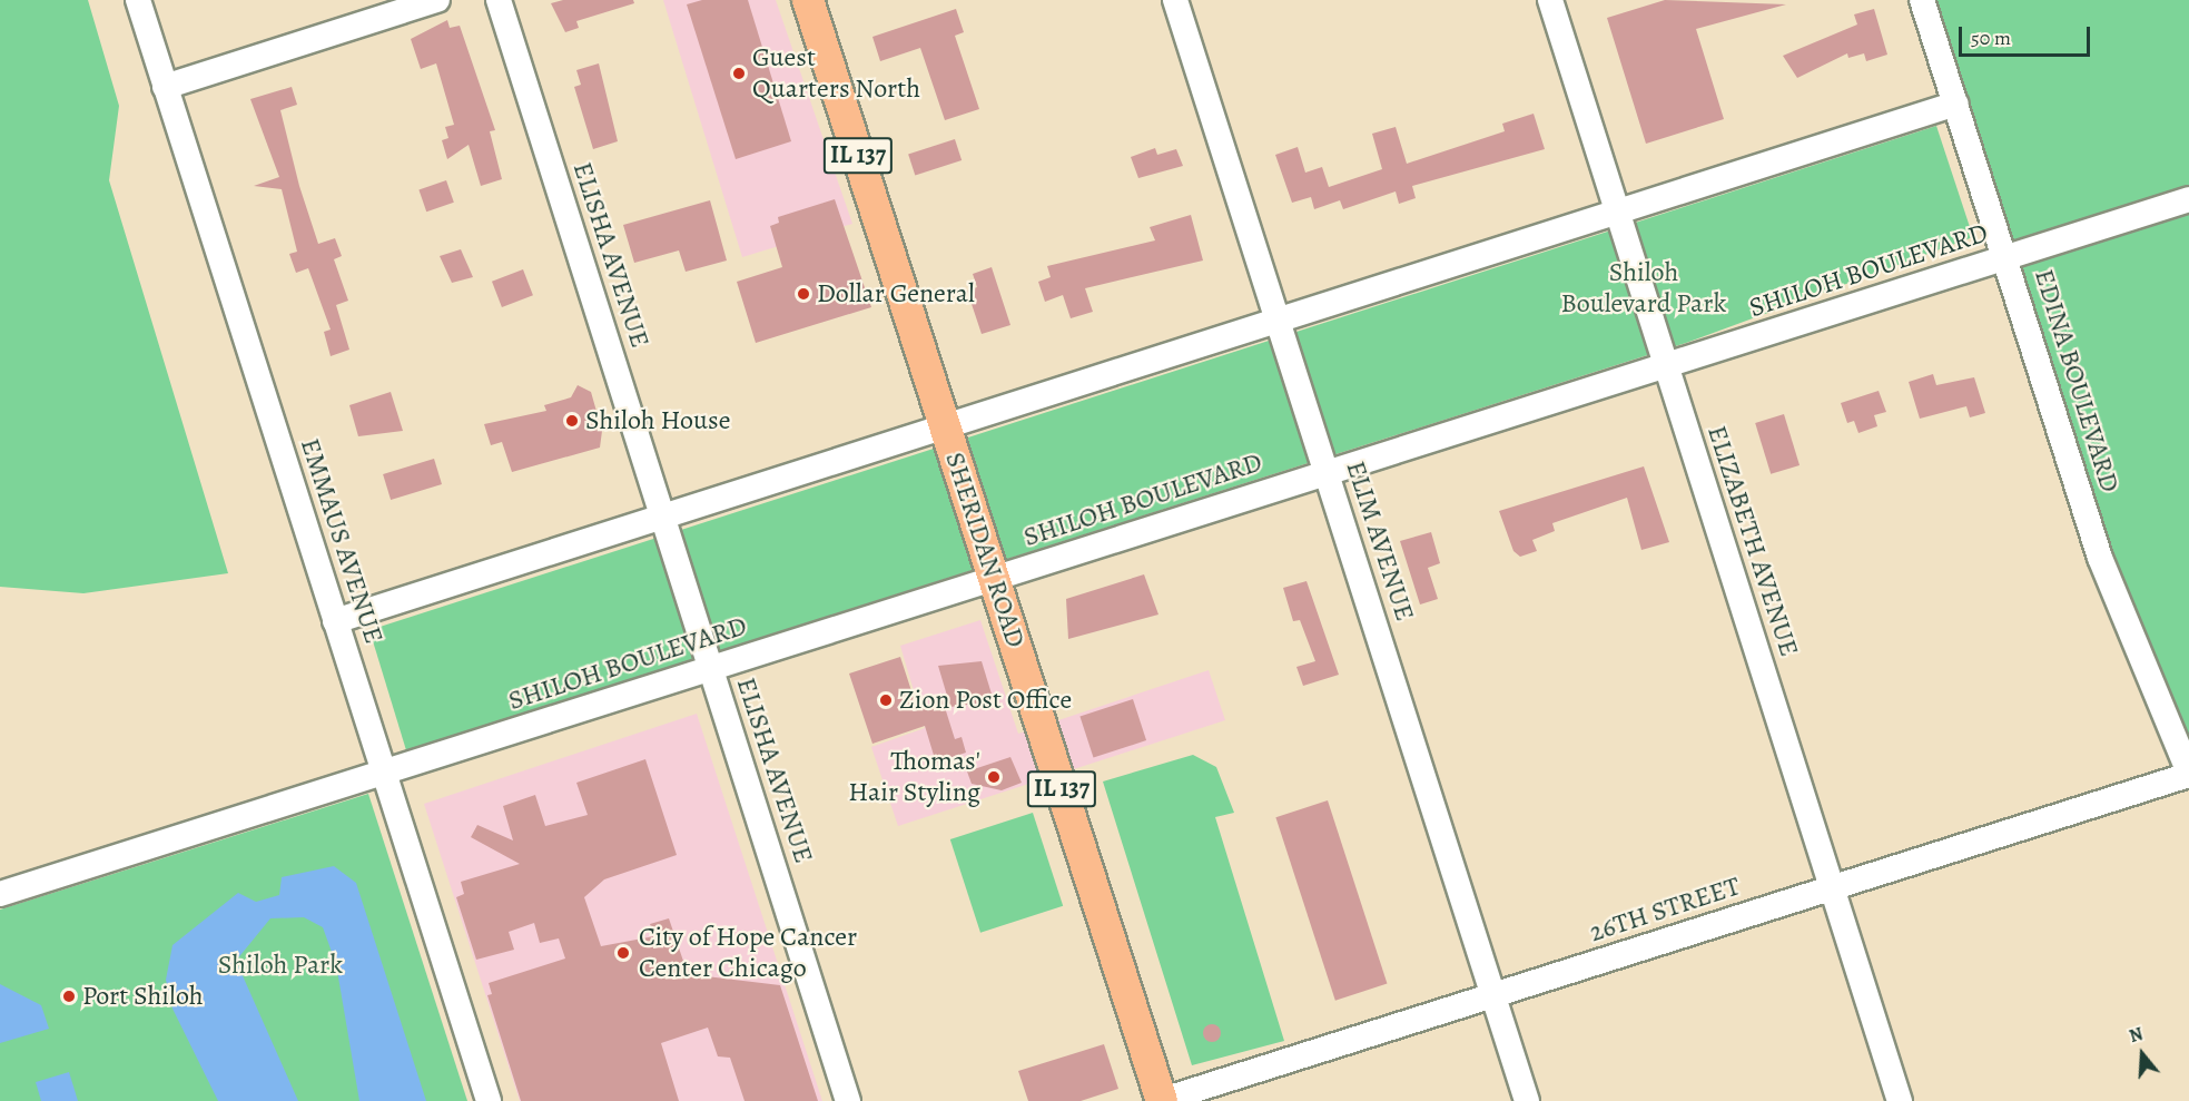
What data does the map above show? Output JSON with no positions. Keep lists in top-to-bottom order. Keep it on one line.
{"streets":{"main road":["IL 137","SHERIDAN ROAD"],"street":["ELISHA AVENUE","SHILOH BOULEVARD","EDINA BOULEVARD","EMMAUS AVENUE","ELIM AVENUE","ELIZABETH AVENUE","26TH STREET"]},"crossings":[["ELISHA AVENUE","SHILOH BOULEVARD"],["SHILOH BOULEVARD","EDINA BOULEVARD"],["SHILOH BOULEVARD","EMMAUS AVENUE"],["SHILOH BOULEVARD","ELIM AVENUE"],["SHILOH BOULEVARD","ELIZABETH AVENUE"],["SHILOH BOULEVARD","SHERIDAN ROAD"],["EDINA BOULEVARD","26TH STREET"],["ELIM AVENUE","26TH STREET"],["ELIZABETH AVENUE","26TH STREET"],["SHERIDAN ROAD","26TH STREET"]],"parks":["Shiloh Boulevard Park","Shiloh Park"],"places":["Guest Quarters North","Dollar General","Shiloh House","Zion Post Office","Thomas' Hair Styling","City of Hope Cancer Center Chicago","Port Shiloh"],"scale_bar":"50 m","north":"top"}
